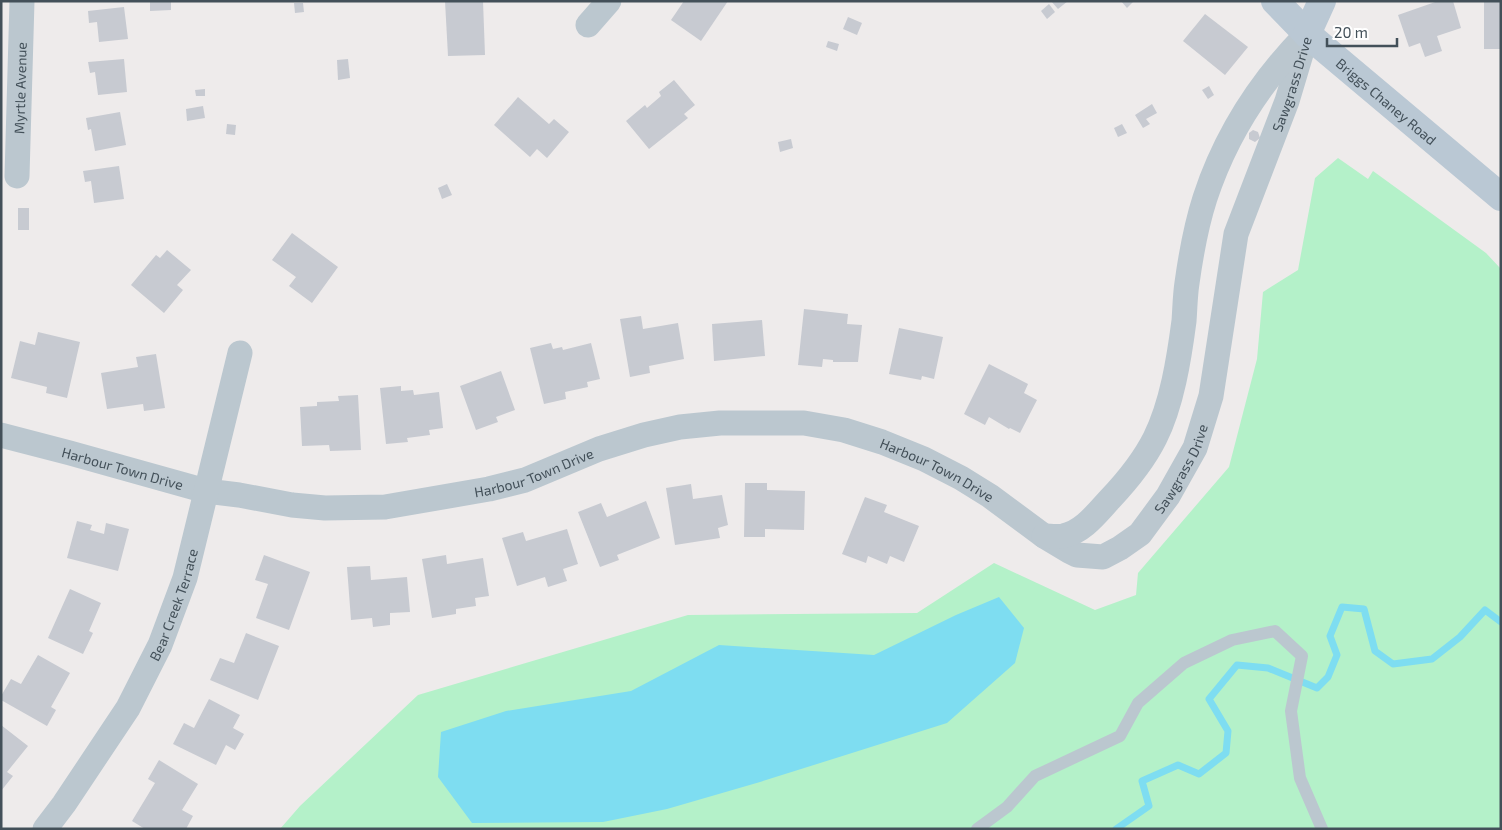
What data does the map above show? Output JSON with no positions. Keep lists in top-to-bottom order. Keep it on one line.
{"streets":{"main road":["Briggs Chaney Road"],"street":["Sawgrass Drive","Myrtle Avenue","Harbour Town Drive","Bear Creek Terrace"]},"crossings":[["Sawgrass Drive","Briggs Chaney Road"],["Sawgrass Drive","Harbour Town Drive"],["Harbour Town Drive","Bear Creek Terrace"]],"scale_bar":"20 m"}
